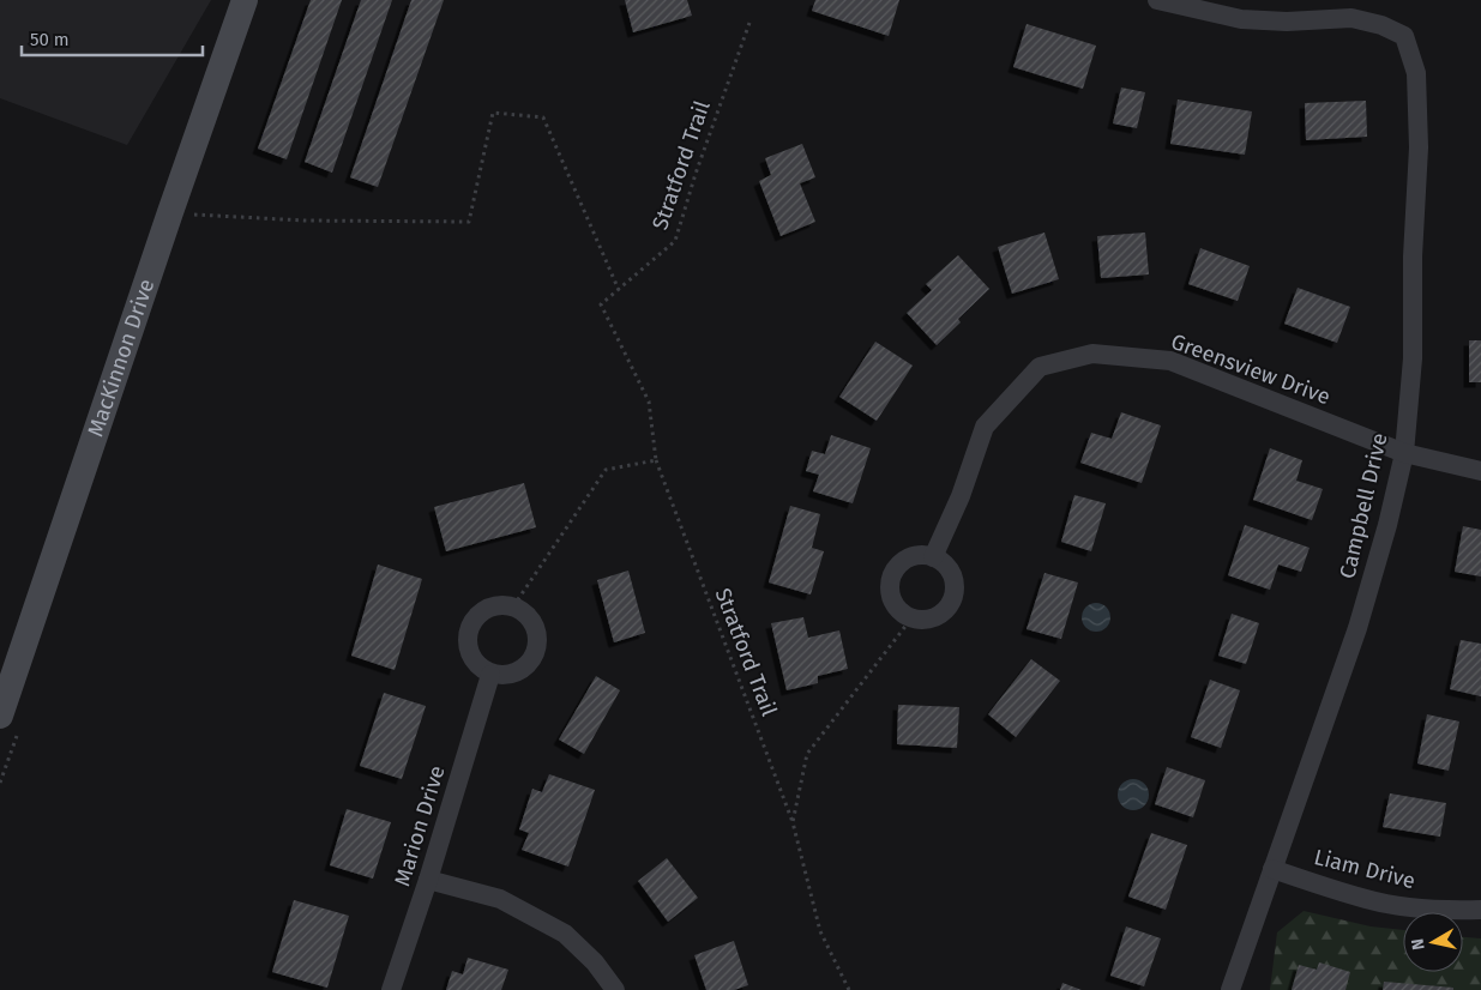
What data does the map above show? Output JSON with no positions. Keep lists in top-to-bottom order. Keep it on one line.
{"streets":{"street":["MacKinnon Drive","Greensview Drive","Campbell Drive","Marion Drive","Liam Drive"],"path":["Stratford Trail"]},"crossings":[["Stratford Trail","Greensview Drive"],["Greensview Drive","Campbell Drive"],["Campbell Drive","Liam Drive"]],"scale_bar":"50 m","north":"left"}
